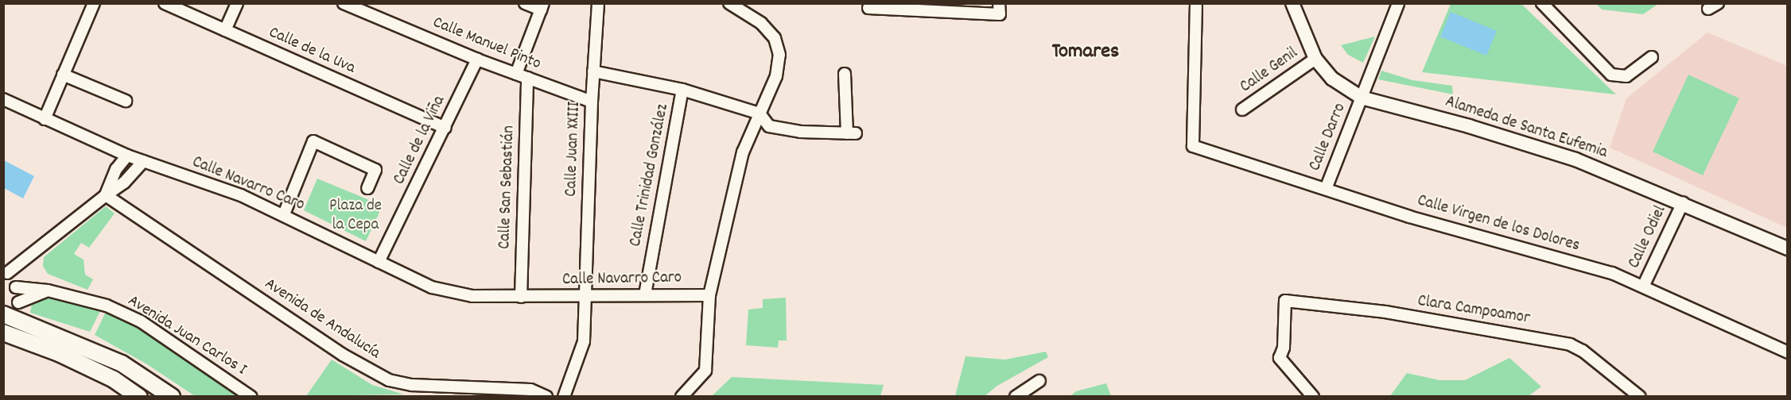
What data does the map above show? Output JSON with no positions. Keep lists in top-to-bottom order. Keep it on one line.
{"streets":{"street":["Calle Manuel Pinto","Calle de la Uva","Calle Genil","Alameda de Santa Eufemia","Calle Darro","Calle de la Viña","Calle Juan XXIII","Calle Trinidad González","Calle Navarro Caro","Calle San Sebastián","Calle Virgen de los Dolores","Calle Odiel","Clara Campoamor","Avenida de Andalucía","Avenida Juan Carlos I"]},"crossings":[["Calle Manuel Pinto","Calle de la Viña"],["Calle Manuel Pinto","Calle Juan XXIII"],["Calle Manuel Pinto","Calle San Sebastián"],["Calle de la Uva","Calle de la Viña"],["Calle Genil","Alameda de Santa Eufemia"],["Alameda de Santa Eufemia","Calle Darro"],["Alameda de Santa Eufemia","Calle Odiel"],["Calle Darro","Calle Virgen de los Dolores"],["Calle de la Viña","Calle Navarro Caro"],["Calle Juan XXIII","Calle Navarro Caro"],["Calle Trinidad González","Calle Navarro Caro"],["Calle Navarro Caro","Calle San Sebastián"],["Calle Virgen de los Dolores","Calle Odiel"]],"districts":["Tomares"],"parks":["Plaza de la Cepa"]}
